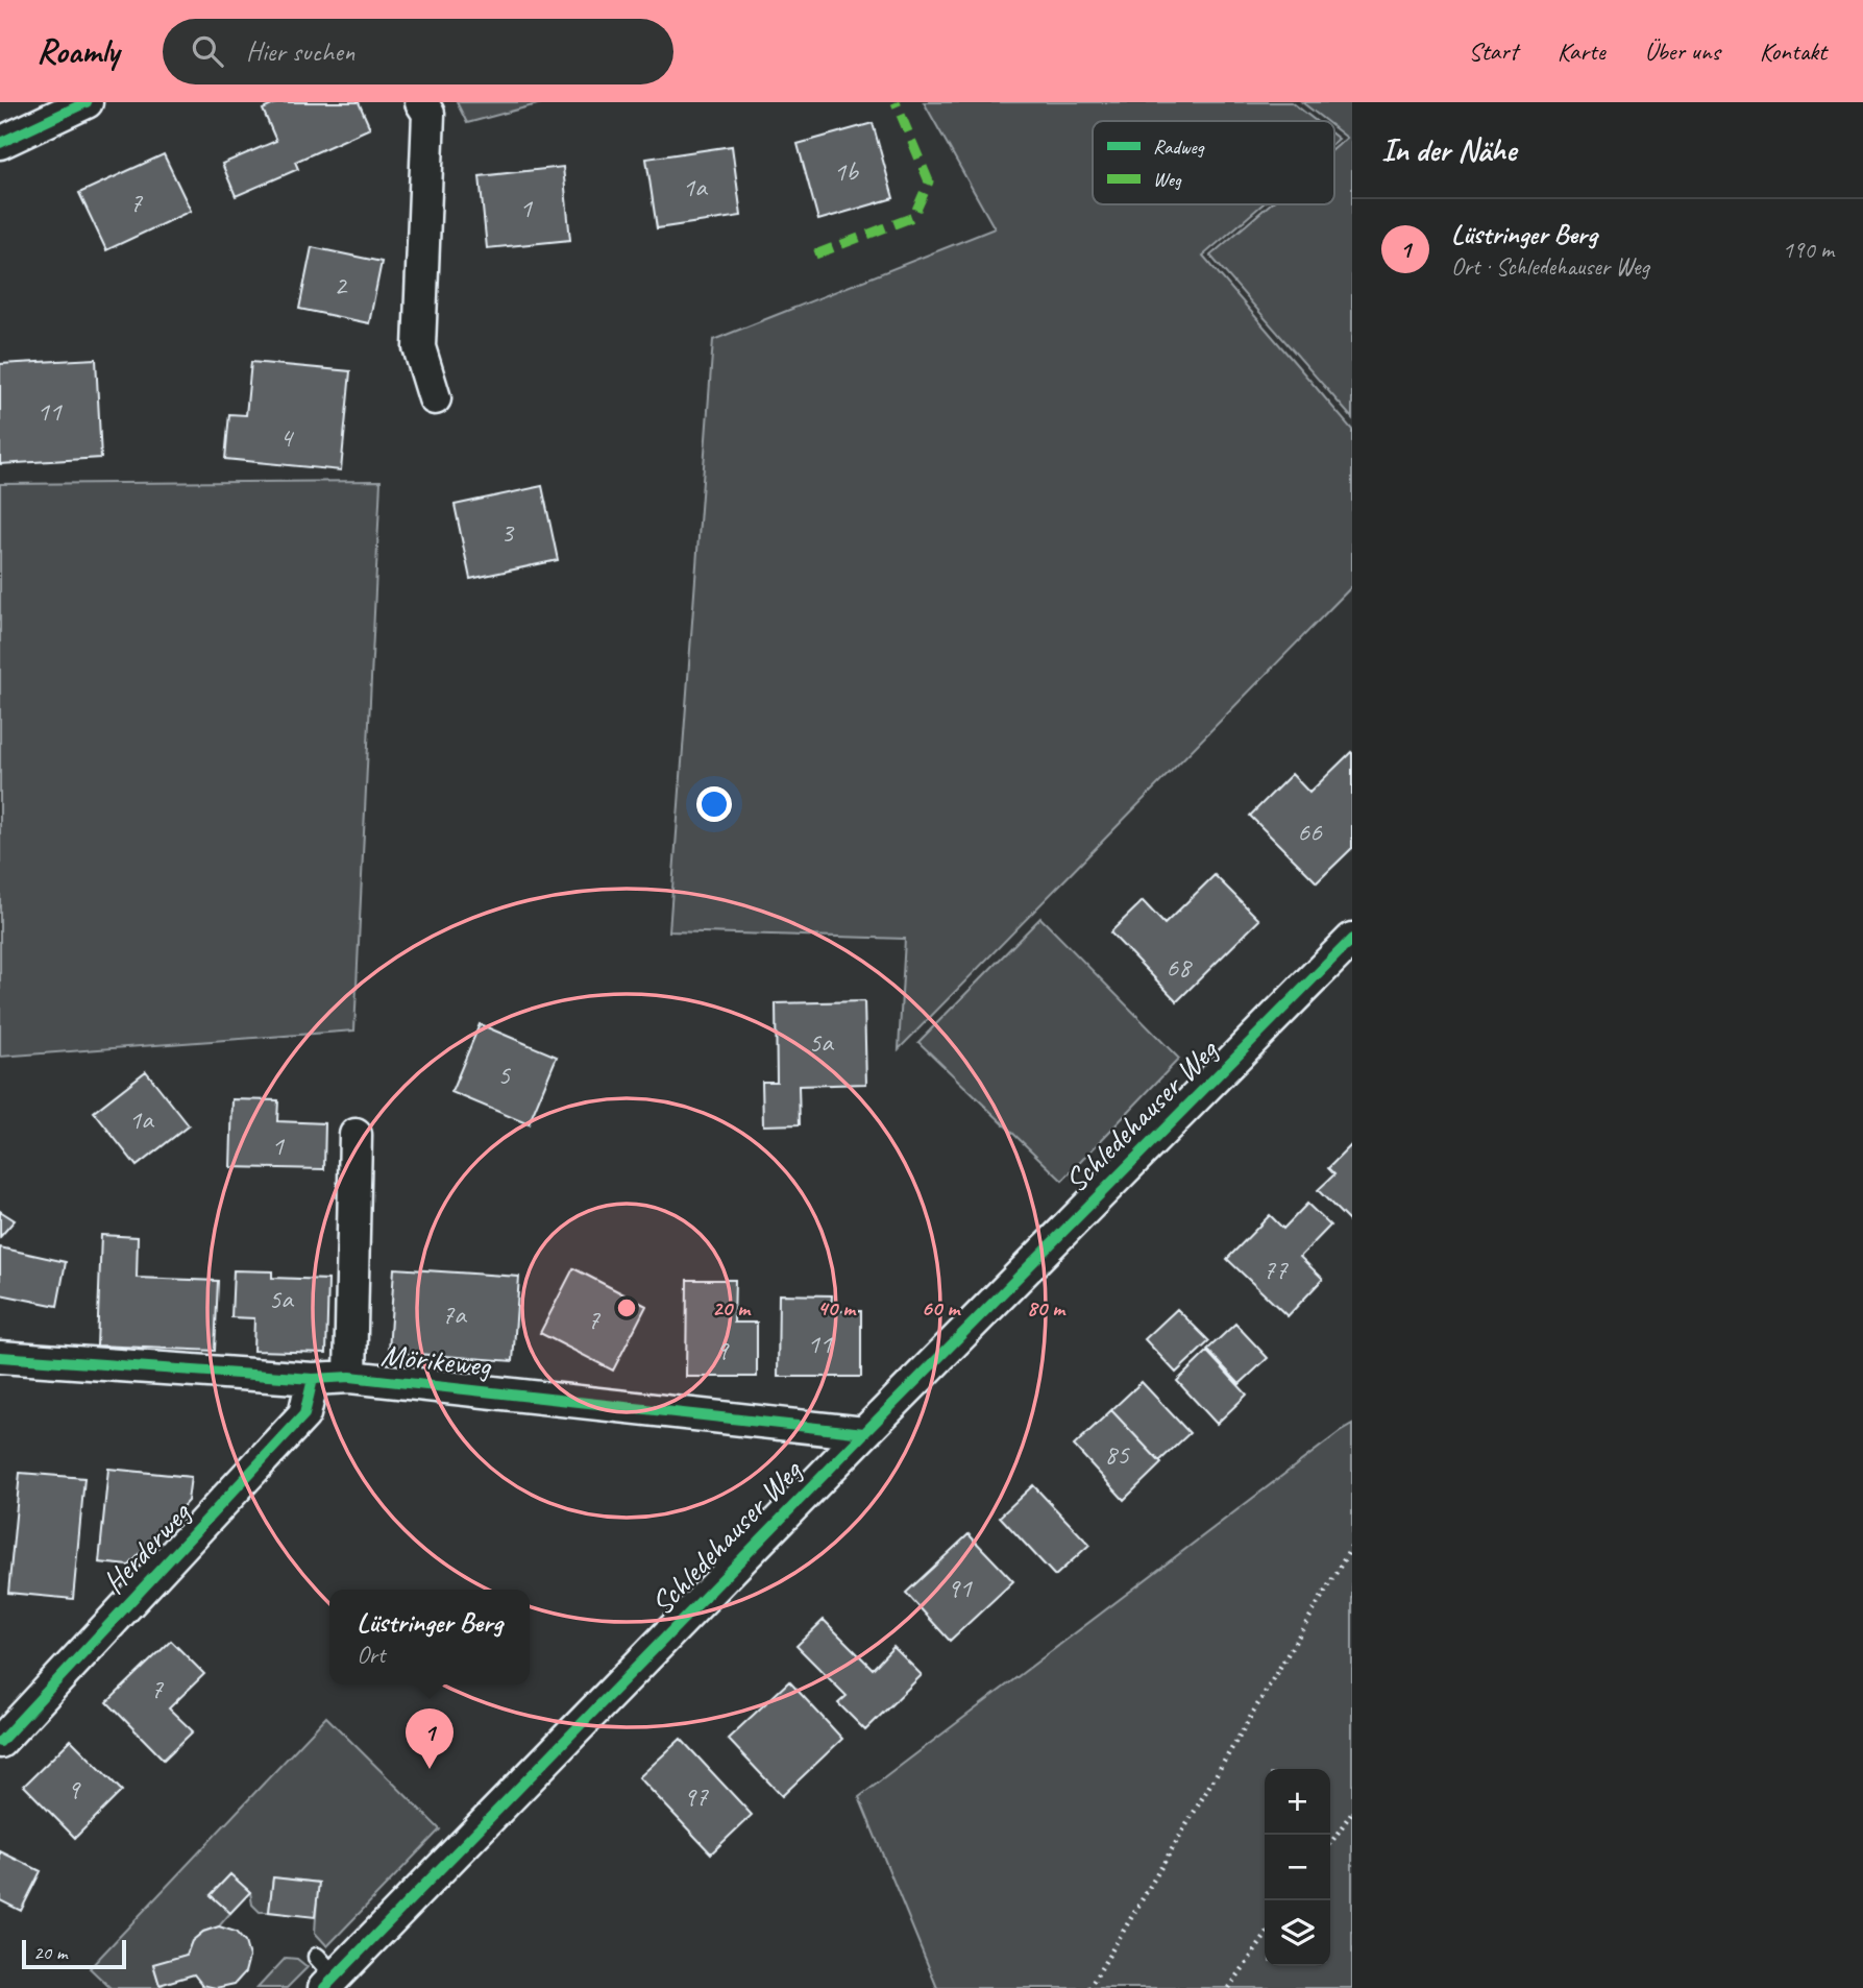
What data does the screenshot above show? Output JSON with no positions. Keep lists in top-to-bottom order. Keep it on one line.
{"streets":{"street":["Schledehauser Weg","Mörikeweg","Herderweg"]},"crossings":[["Schledehauser Weg","Mörikeweg"],["Mörikeweg","Herderweg"]],"house_numbers":["1b","1a","7","1","2","11","4","3","66","68","5a","5","1a","1","77","5a","7a","7","11","9","85","91","7","9","97"],"legend":["Radweg","Weg"],"scale_bar":"20 m","page":{"header":"Roamly","search":"Hier suchen","nav":["Start","Karte","Über uns","Kontakt"],"heading":"In der Nähe","list":[{"mark":"1","name":"Lüstringer Berg","note":"Ort · Schledehauser Weg","value":"190 m"}],"popup":["Lüstringer Berg","Ort"],"pins":"1","map_buttons":["+","−"],"scale":"20 m"},"rings":["20 m","40 m","60 m","80 m"]}
